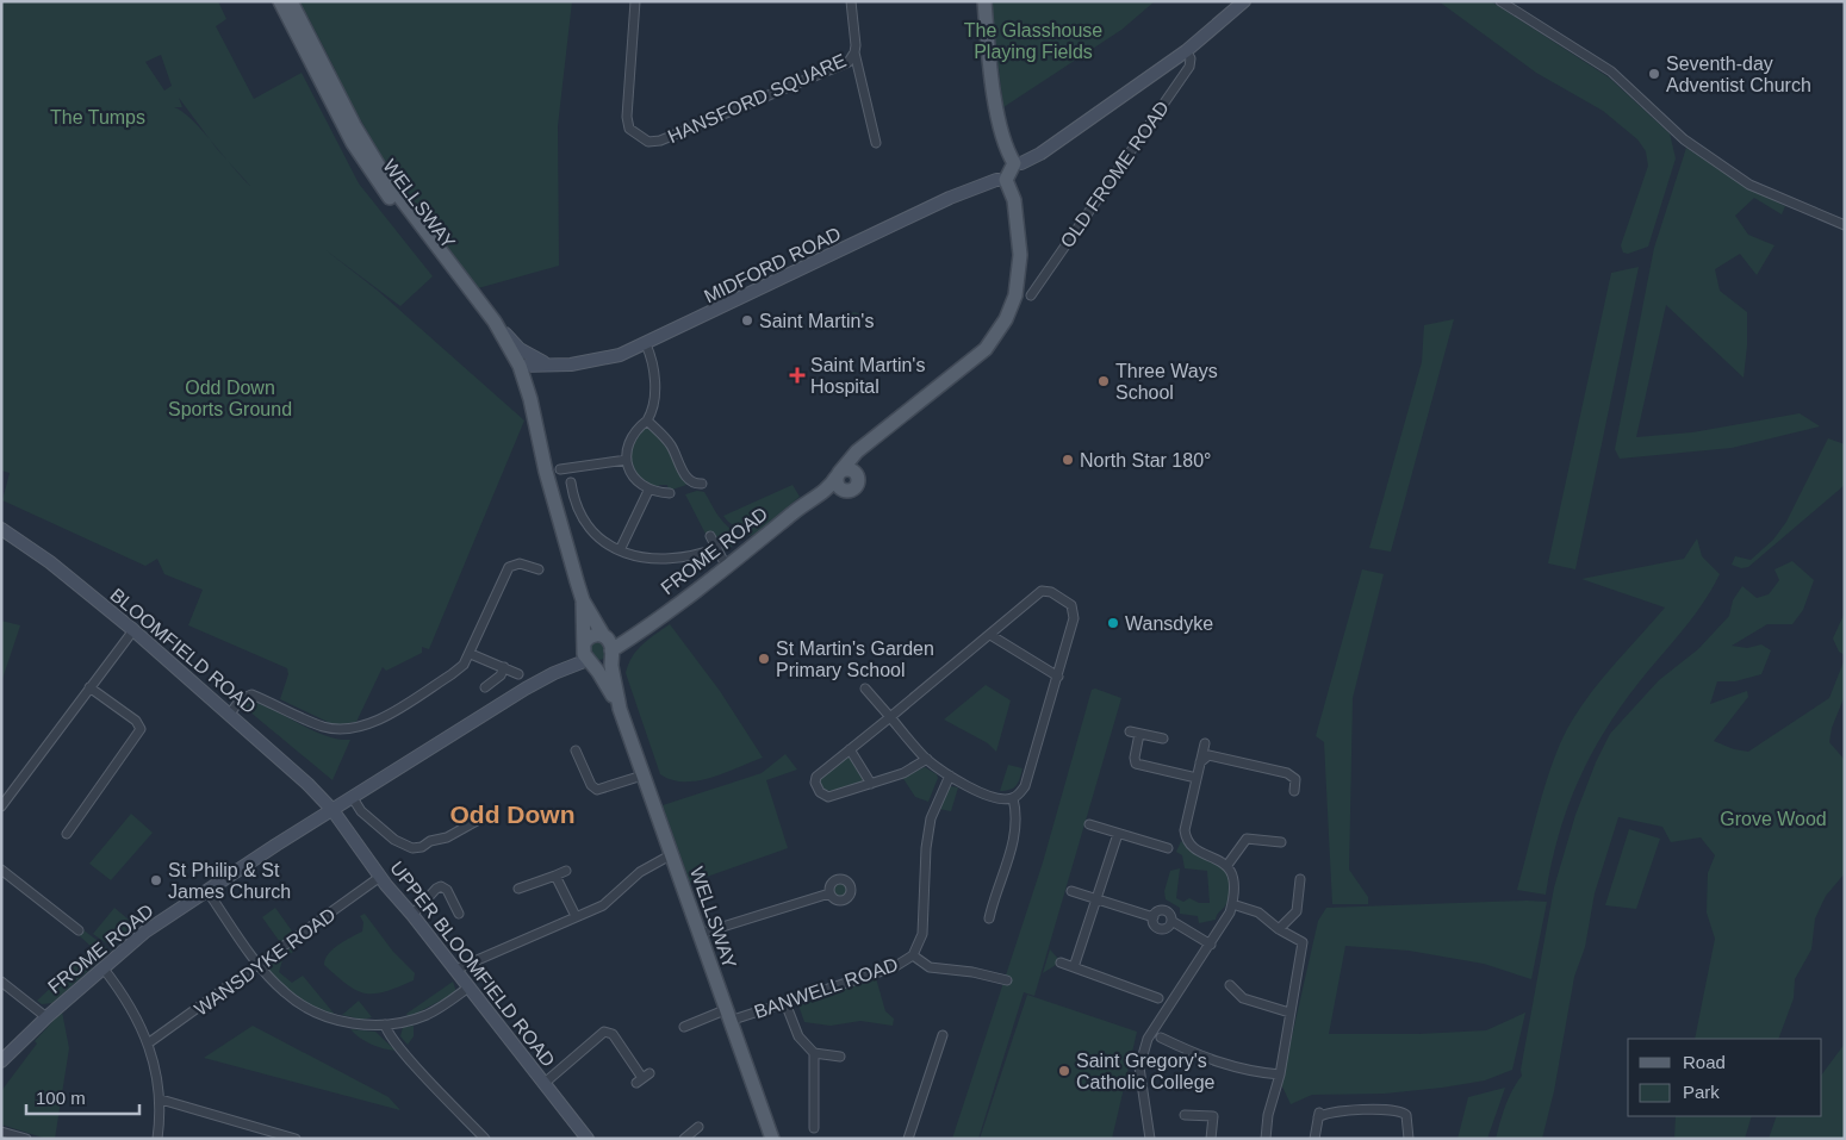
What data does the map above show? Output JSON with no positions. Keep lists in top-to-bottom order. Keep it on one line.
{"streets":{"main road":["WELLSWAY","FROME ROAD"],"street":["HANSFORD SQUARE","OLD FROME ROAD","MIDFORD ROAD","BLOOMFIELD ROAD","WANSDYKE ROAD","UPPER BLOOMFIELD ROAD","BANWELL ROAD"]},"crossings":[["WELLSWAY","MIDFORD ROAD"],["WELLSWAY","FROME ROAD"],["WELLSWAY","BANWELL ROAD"],["MIDFORD ROAD","FROME ROAD"],["FROME ROAD","BLOOMFIELD ROAD"],["FROME ROAD","UPPER BLOOMFIELD ROAD"],["BLOOMFIELD ROAD","UPPER BLOOMFIELD ROAD"],["WANSDYKE ROAD","UPPER BLOOMFIELD ROAD"]],"districts":["Odd Down"],"parks":["The Glasshouse Playing Fields","The Tumps","Odd Down Sports Ground","Grove Wood"],"places":{"other":["Seventh-day Adventist Church","Saint Martin's","Three Ways School","North Star 180°","Wansdyke","St Martin's Garden Primary School","St Philip & St James Church","Saint Gregory's Catholic College"],"health":["Saint Martin's Hospital"]},"legend":["Road","Park"],"scale_bar":"100 m"}
